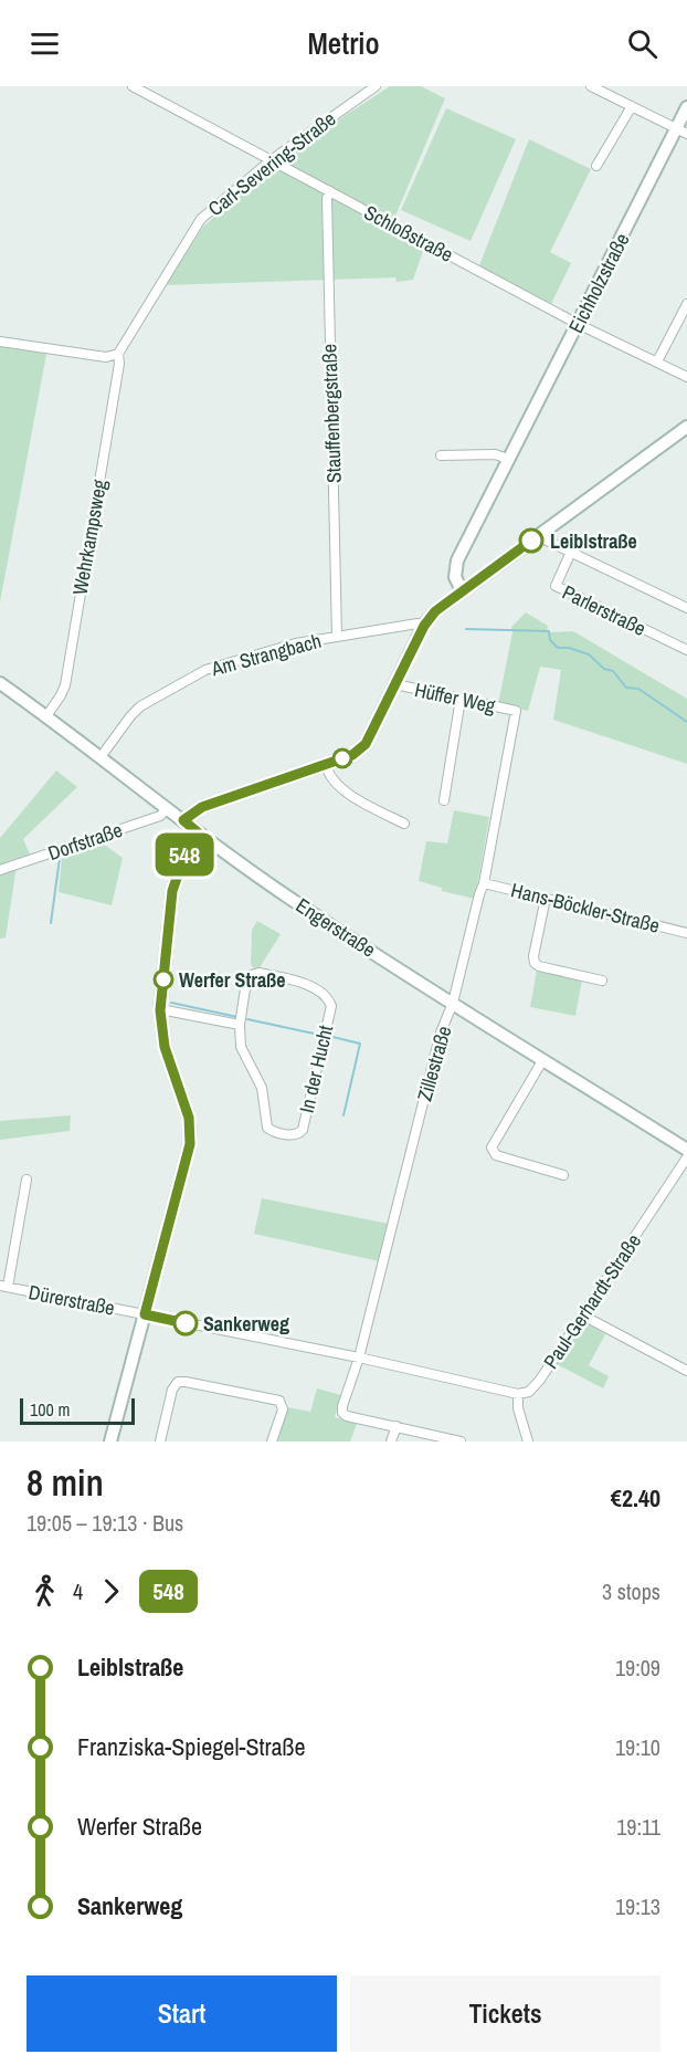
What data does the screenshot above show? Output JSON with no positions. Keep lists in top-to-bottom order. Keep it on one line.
{"streets":{"street":["Carl-Severing-Straße","Schloßstraße","Eichholzstraße","Stauffenbergstraße","Wehrkampsweg","Parlerstraße","Am Strangbach","Hüffer Weg","Dorfstraße","Hans-Böckler-Straße","Engerstraße","Zillestraße","In der Hucht","Dürerstraße","Paul-Gerhardt-Straße"]},"crossings":[["Carl-Severing-Straße","Schloßstraße"],["Carl-Severing-Straße","Wehrkampsweg"],["Schloßstraße","Eichholzstraße"],["Schloßstraße","Stauffenbergstraße"],["Stauffenbergstraße","Am Strangbach"],["Wehrkampsweg","Engerstraße"],["Am Strangbach","Engerstraße"],["Hüffer Weg","Zillestraße"],["Dorfstraße","Engerstraße"],["Hans-Böckler-Straße","Zillestraße"],["Engerstraße","Zillestraße"]],"places":["Leiblstraße","Werfer Straße","Sankerweg"],"lines":["bus line 548"],"scale_bar":"100 m","page":{"header":"Metrio","on_map":"548","scale":"100 m","heading":["8 min","19:05 – 19:13 · Bus","€2.40"],"legs":["4","548","3 stops"],"list":[{"name":"Leiblstraße","value":"19:09"},{"name":"Franziska-Spiegel-Straße","value":"19:10"},{"name":"Werfer Straße","value":"19:11"},{"name":"Sankerweg","value":"19:13"}],"buttons":["Start","Tickets"]}}
